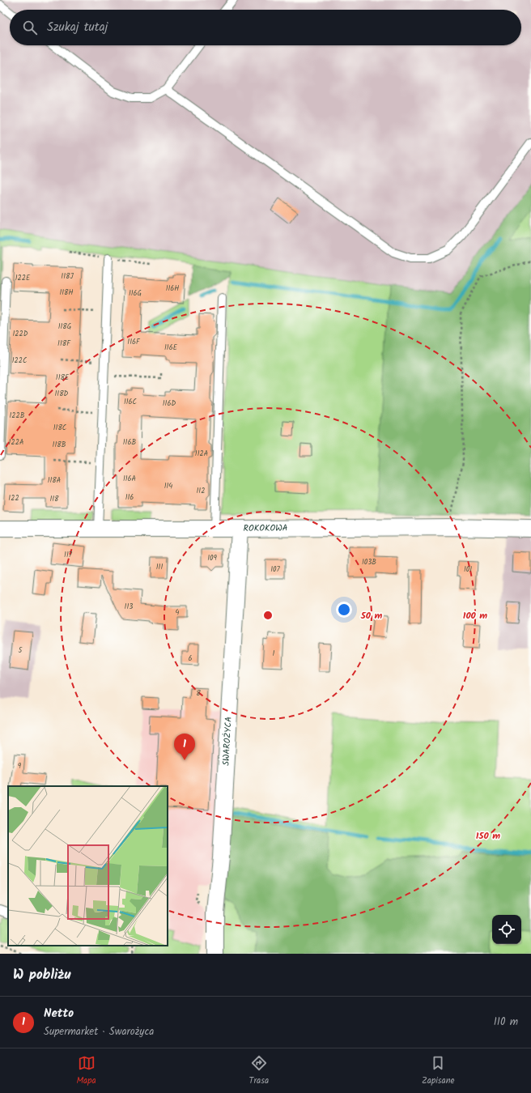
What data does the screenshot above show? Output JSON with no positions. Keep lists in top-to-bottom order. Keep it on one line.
{"streets":{"street":["ROKOKOWA","SWAROŻYCA"]},"crossings":[["ROKOKOWA","SWAROŻYCA"]],"house_numbers":["118J","122E","116H","118H","116G","118G","122D","116F","118F","116E","122C","118E","118D","116C","116D","122B","118C","122A","116B","118B","112A","116A","118A","114","112","116","122","118","117","109","103B","111","107","101","113","4","5","1","6","8","9"],"page":{"search":"Szukaj tutaj","pins":"1","heading":"W pobliżu","list":[{"mark":"1","name":"Netto","note":"Supermarket · Swarożyca","value":"110 m"}],"nav":["Mapa","Trasa","Zapisane"]},"rings":["50 m","100 m","150 m"]}
